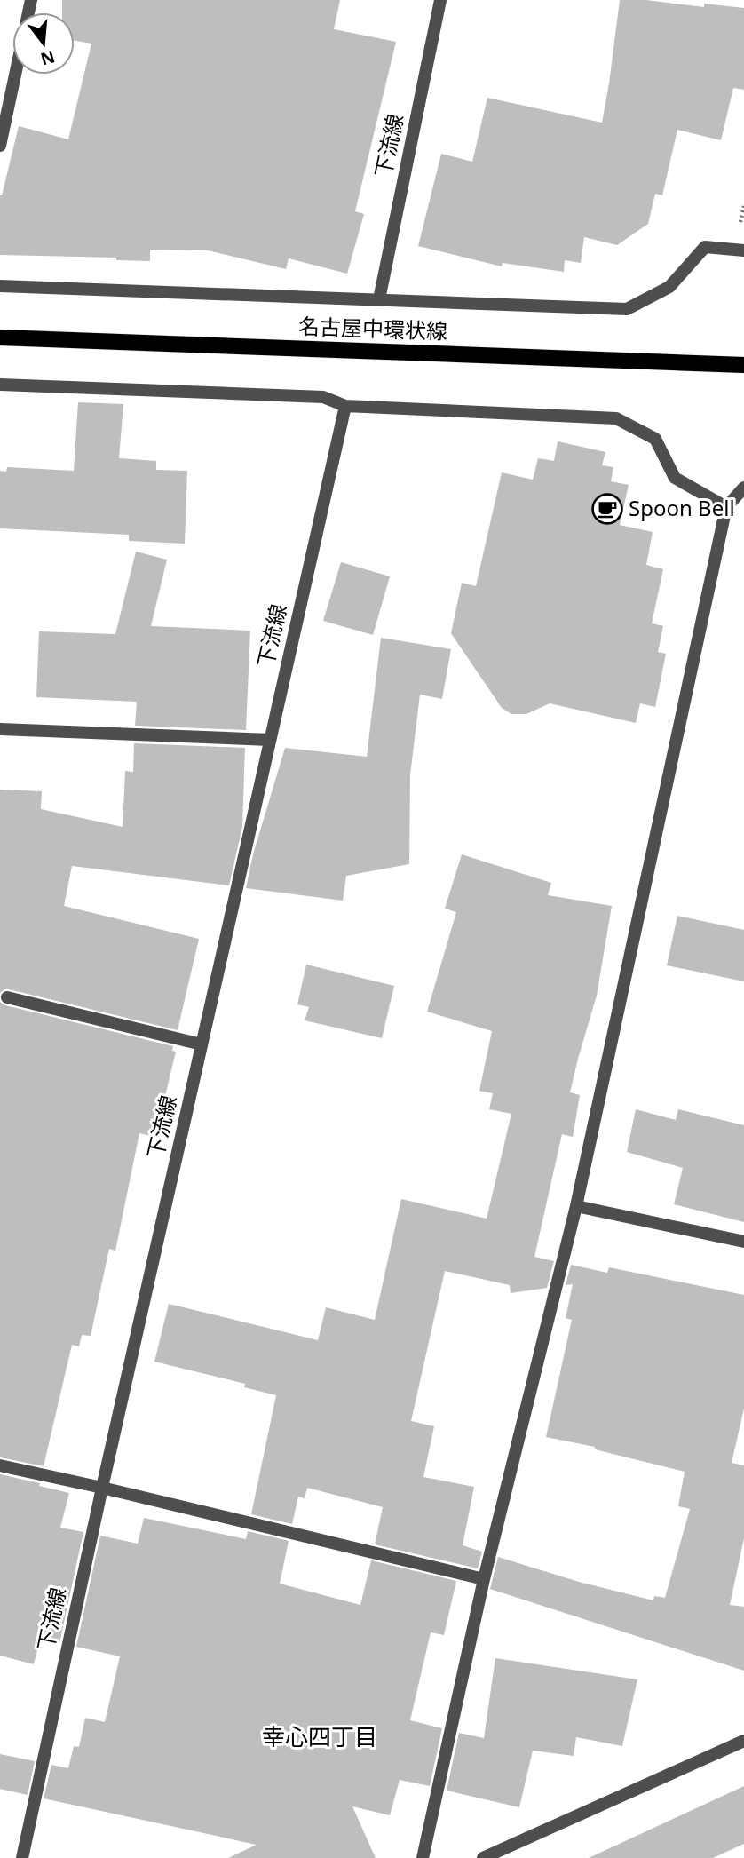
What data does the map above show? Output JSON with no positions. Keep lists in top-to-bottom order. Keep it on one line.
{"streets":{"main road":["名古屋中環状線"],"street":["下流線"]},"districts":["幸心四丁目"],"places":{"cafe":["Spoon Bell"]},"north":"bottom"}
